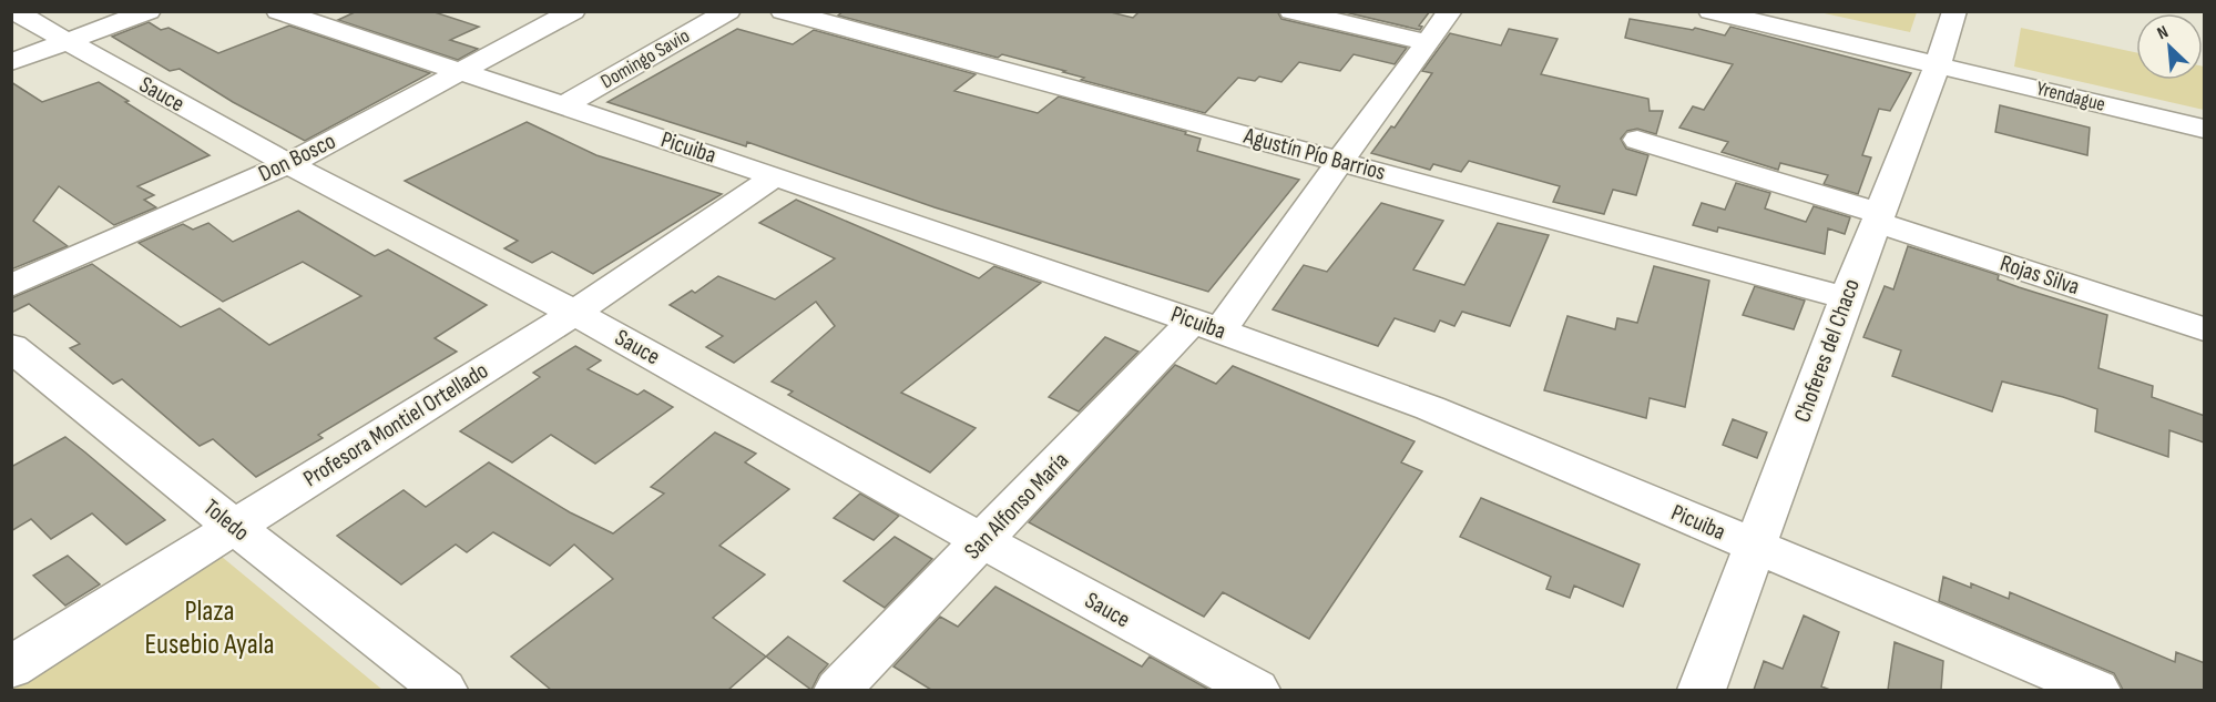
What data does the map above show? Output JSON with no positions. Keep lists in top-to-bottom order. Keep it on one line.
{"streets":{"street":["Domingo Savio","Sauce","Yrendague","Picuiba","Agustín Pío Barrios","Don Bosco","Rojas Silva","Choferes del Chaco","Profesora Montiel Ortellado","San Alfonso María","Toledo"]},"crossings":[["Domingo Savio","Picuiba"],["Sauce","Don Bosco"],["Sauce","Profesora Montiel Ortellado"],["Sauce","San Alfonso María"],["Yrendague","Choferes del Chaco"],["Picuiba","Don Bosco"],["Picuiba","Choferes del Chaco"],["Picuiba","Profesora Montiel Ortellado"],["Picuiba","San Alfonso María"],["Agustín Pío Barrios","Choferes del Chaco"],["Agustín Pío Barrios","San Alfonso María"],["Rojas Silva","Choferes del Chaco"],["Profesora Montiel Ortellado","Toledo"]],"parks":["Plaza Eusebio Ayala"],"north":"top left"}
